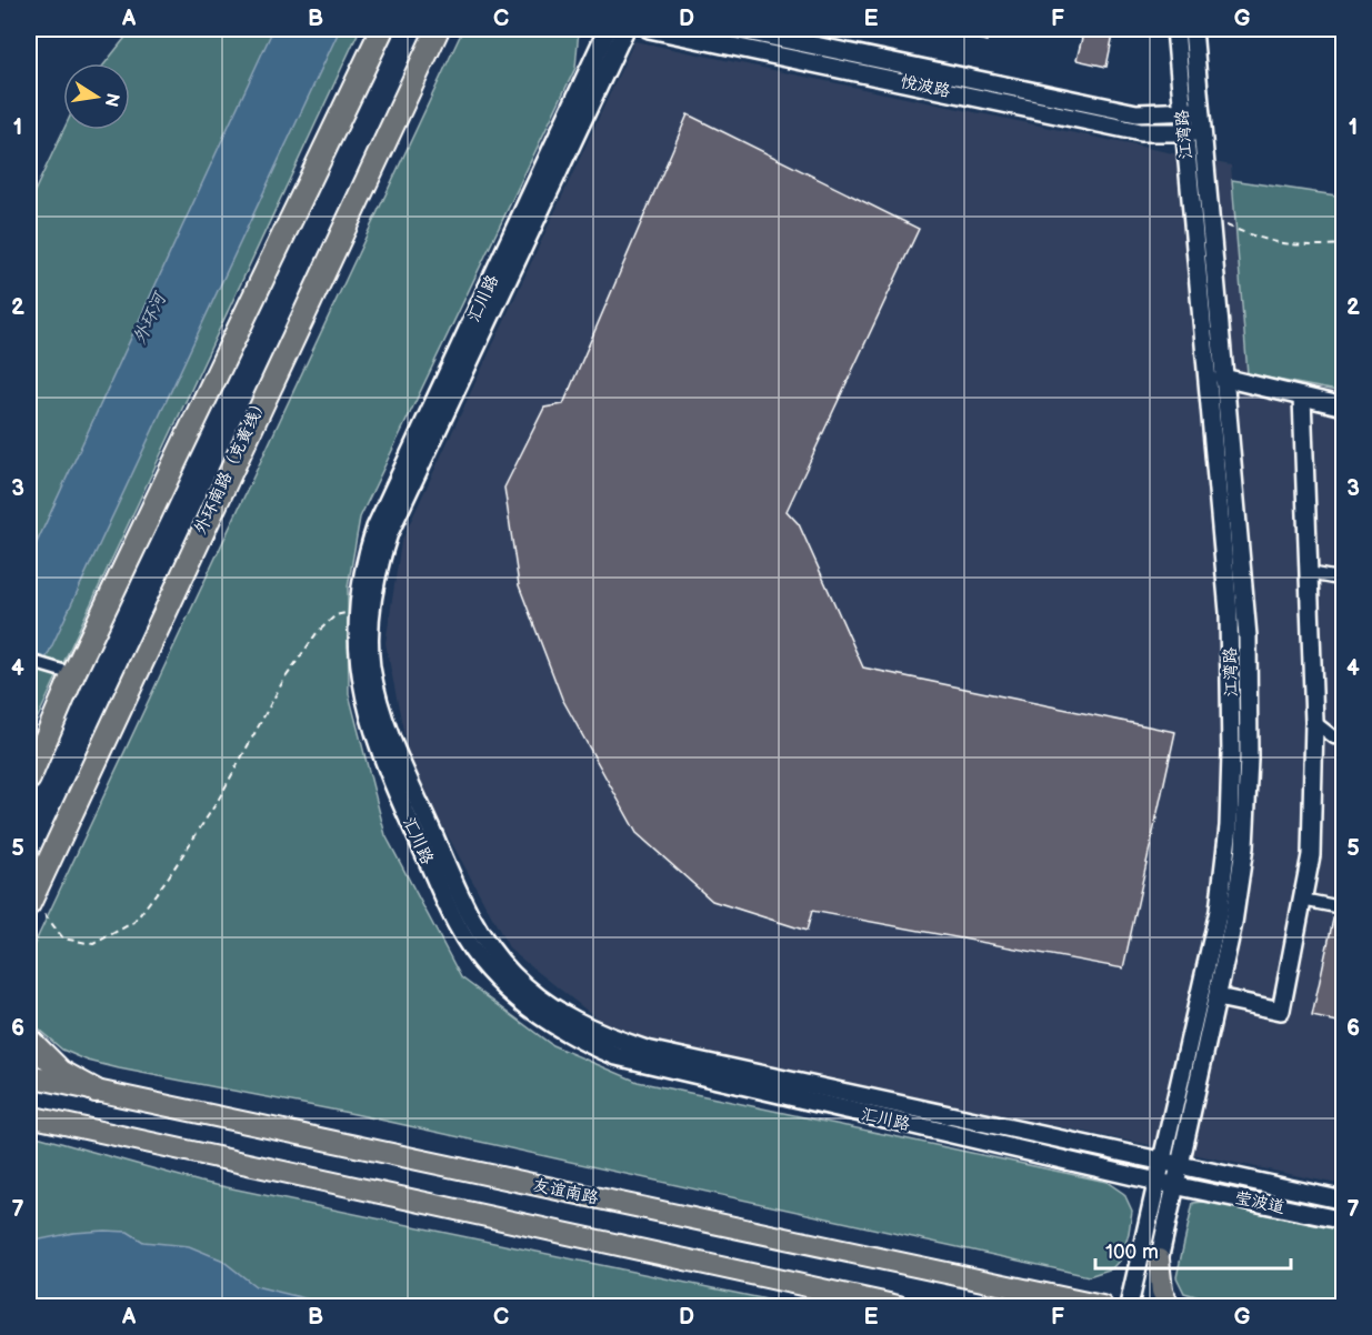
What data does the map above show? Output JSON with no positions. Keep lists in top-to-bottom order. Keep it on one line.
{"streets":{"highway":["外环南路（克黄线）"],"main road":["友谊南路"],"street":["悦波路","江湾路","汇川路","莹波道"]},"crossings":[["悦波路","江湾路"],["江湾路","汇川路"],["江湾路","莹波道"],["汇川路","莹波道"]],"water":["外环河"],"scale_bar":"100 m","north":"right","grid":{"columns":["A","B","C","D","E","F","G"],"rows":["1","2","3","4","5","6","7"]}}
